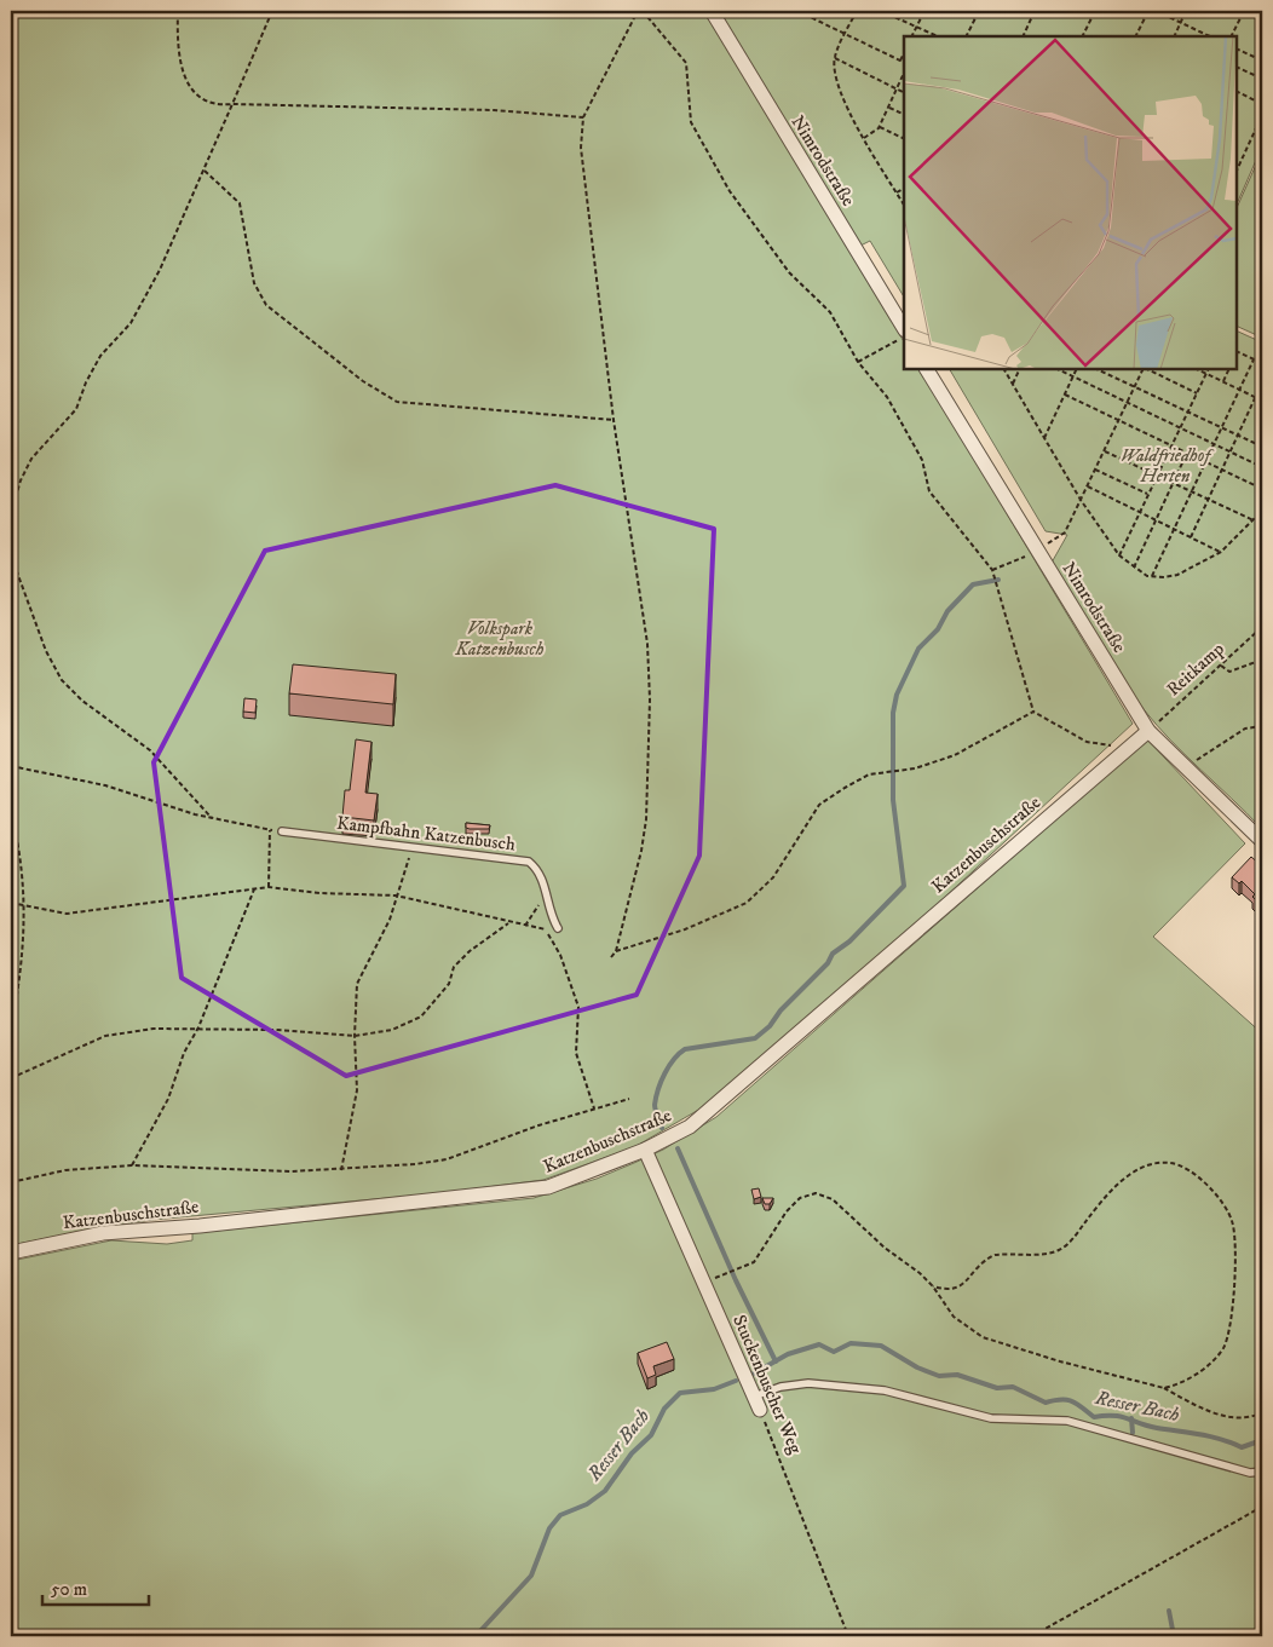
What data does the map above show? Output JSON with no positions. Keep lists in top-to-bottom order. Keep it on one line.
{"streets":{"street":["Nimrodstraße","Katzenbuschstraße","Stuckenbuscher Weg"],"lane":["Kampfbahn Katzenbusch"],"path":["Reitkamp"]},"crossings":[["Nimrodstraße","Reitkamp"],["Nimrodstraße","Katzenbuschstraße"],["Reitkamp","Katzenbuschstraße"],["Katzenbuschstraße","Stuckenbuscher Weg"]],"water":["Resser Bach"],"parks":["Waldfriedhof Herten","Volkspark Katzenbusch"],"scale_bar":"50 m"}
